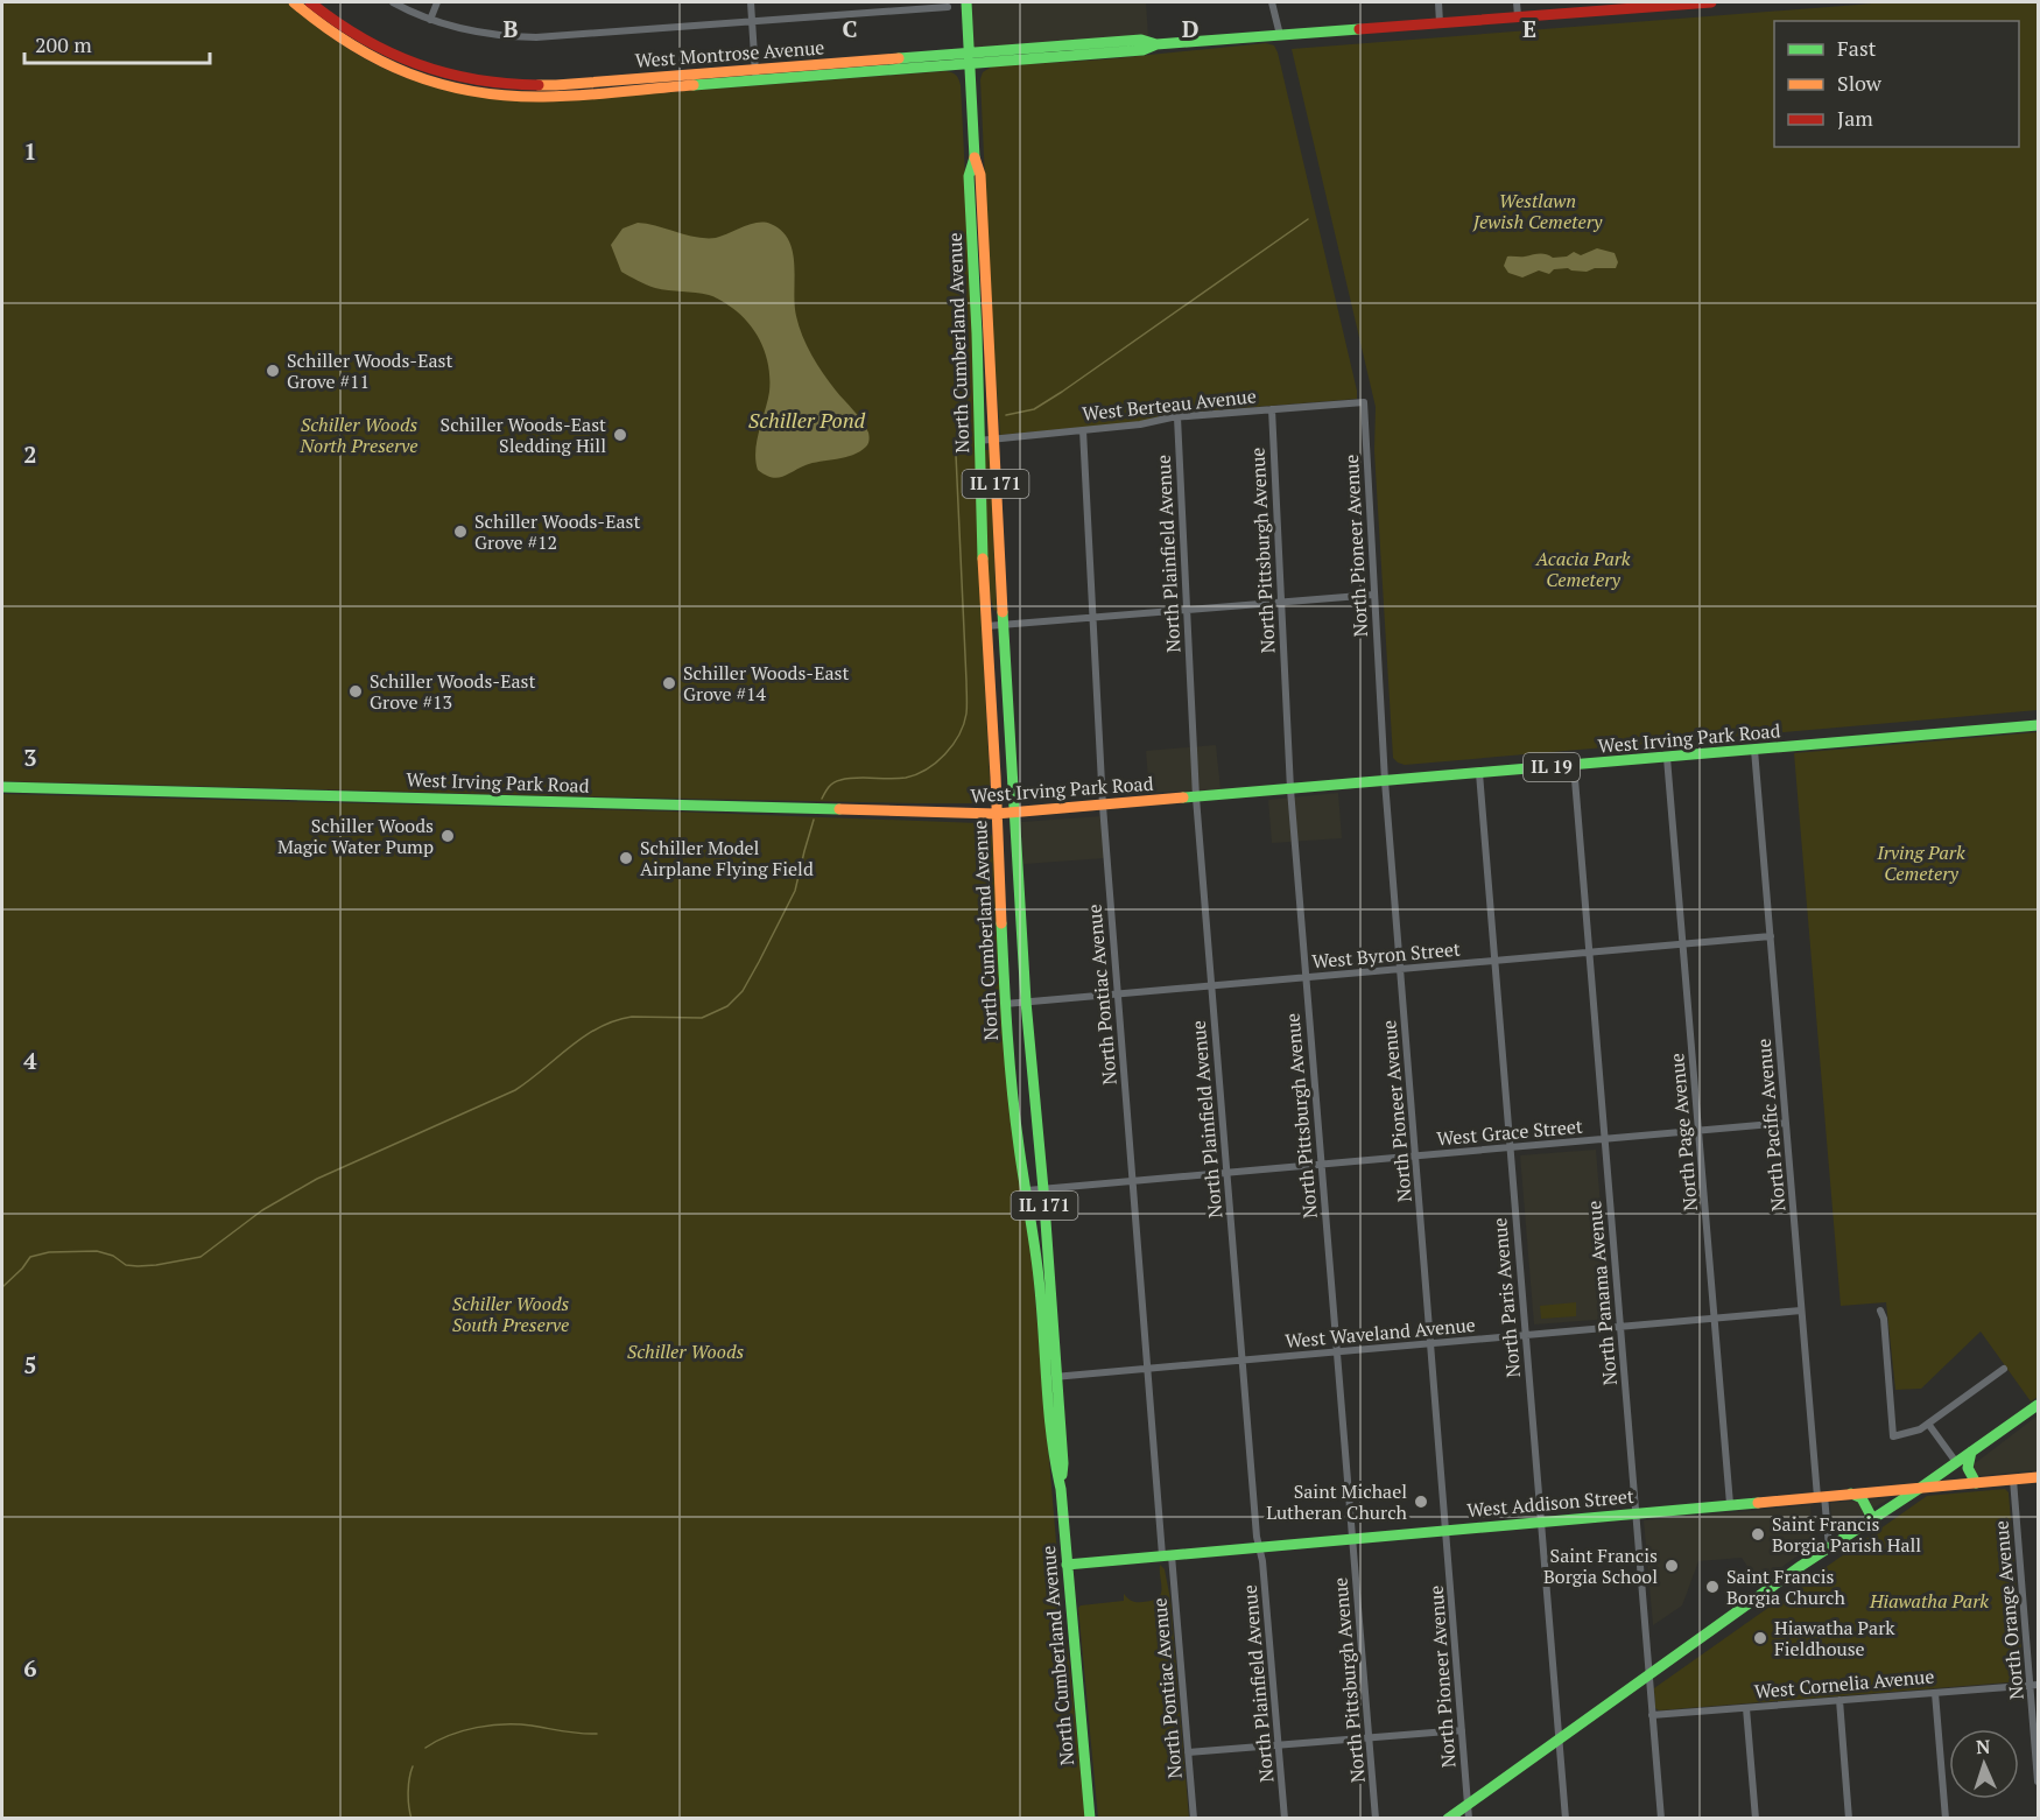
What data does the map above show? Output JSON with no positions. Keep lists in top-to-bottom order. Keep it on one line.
{"streets":{"main road":["West Montrose Avenue","North Cumberland Avenue","IL 171","West Irving Park Road","IL 19","West Addison Street"],"street":["West Berteau Avenue","North Pioneer Avenue","North Pittsburgh Avenue","North Plainfield Avenue","West Byron Street","North Pontiac Avenue","North Pacific Avenue","West Grace Street","North Page Avenue","North Panama Avenue","North Paris Avenue","West Waveland Avenue","North Orange Avenue","West Cornelia Avenue"]},"crossings":[["West Montrose Avenue","North Cumberland Avenue"],["North Cumberland Avenue","West Berteau Avenue"],["North Cumberland Avenue","West Irving Park Road"],["North Cumberland Avenue","West Byron Street"],["North Cumberland Avenue","West Grace Street"],["North Cumberland Avenue","West Waveland Avenue"],["North Cumberland Avenue","West Addison Street"],["West Berteau Avenue","North Pioneer Avenue"],["West Berteau Avenue","North Pittsburgh Avenue"],["West Berteau Avenue","North Plainfield Avenue"],["West Berteau Avenue","North Pontiac Avenue"],["North Pioneer Avenue","West Irving Park Road"],["North Pioneer Avenue","West Byron Street"],["North Pioneer Avenue","West Grace Street"],["North Pioneer Avenue","West Waveland Avenue"],["North Pioneer Avenue","West Addison Street"],["North Pittsburgh Avenue","West Irving Park Road"],["North Pittsburgh Avenue","West Byron Street"],["North Pittsburgh Avenue","West Grace Street"],["North Pittsburgh Avenue","West Waveland Avenue"],["North Pittsburgh Avenue","West Addison Street"],["North Plainfield Avenue","West Irving Park Road"],["North Plainfield Avenue","West Byron Street"],["North Plainfield Avenue","West Grace Street"],["North Plainfield Avenue","West Waveland Avenue"],["North Plainfield Avenue","West Addison Street"],["West Irving Park Road","North Pontiac Avenue"],["West Irving Park Road","North Pacific Avenue"],["West Irving Park Road","North Page Avenue"],["West Irving Park Road","North Panama Avenue"],["West Irving Park Road","North Paris Avenue"],["West Byron Street","North Pontiac Avenue"],["West Byron Street","North Pacific Avenue"],["West Byron Street","North Page Avenue"],["West Byron Street","North Panama Avenue"],["West Byron Street","North Paris Avenue"],["North Pontiac Avenue","West Grace Street"],["North Pontiac Avenue","West Waveland Avenue"],["North Pontiac Avenue","West Addison Street"],["North Pacific Avenue","West Grace Street"],["North Pacific Avenue","West Waveland Avenue"],["North Pacific Avenue","West Addison Street"],["West Grace Street","North Page Avenue"],["West Grace Street","North Panama Avenue"],["West Grace Street","North Paris Avenue"],["North Page Avenue","West Waveland Avenue"],["North Page Avenue","West Addison Street"],["North Panama Avenue","West Waveland Avenue"],["North Panama Avenue","West Addison Street"],["North Panama Avenue","West Cornelia Avenue"],["North Paris Avenue","West Waveland Avenue"],["North Paris Avenue","West Addison Street"],["West Addison Street","North Orange Avenue"],["North Orange Avenue","West Cornelia Avenue"]],"water":["Schiller Pond"],"parks":["Westlawn Jewish Cemetery","Schiller Woods North Preserve","Acacia Park Cemetery","Irving Park Cemetery","Schiller Woods South Preserve","Schiller Woods","Hiawatha Park"],"places":["Schiller Woods-East Grove #11","Schiller Woods-East Sledding Hill","Schiller Woods-East Grove #12","Schiller Woods-East Grove #14","Schiller Woods-East Grove #13","Schiller Woods Magic Water Pump","Schiller Model Airplane Flying Field","Saint Michael Lutheran Church","Saint Francis Borgia Parish Hall","Saint Francis Borgia School","Saint Francis Borgia Church","Hiawatha Park Fieldhouse"],"legend":["Fast","Slow","Jam"],"scale_bar":"200 m","north":"top","grid":{"columns":["B","C","D","E"],"rows":["1","2","3","4","5","6"]}}
